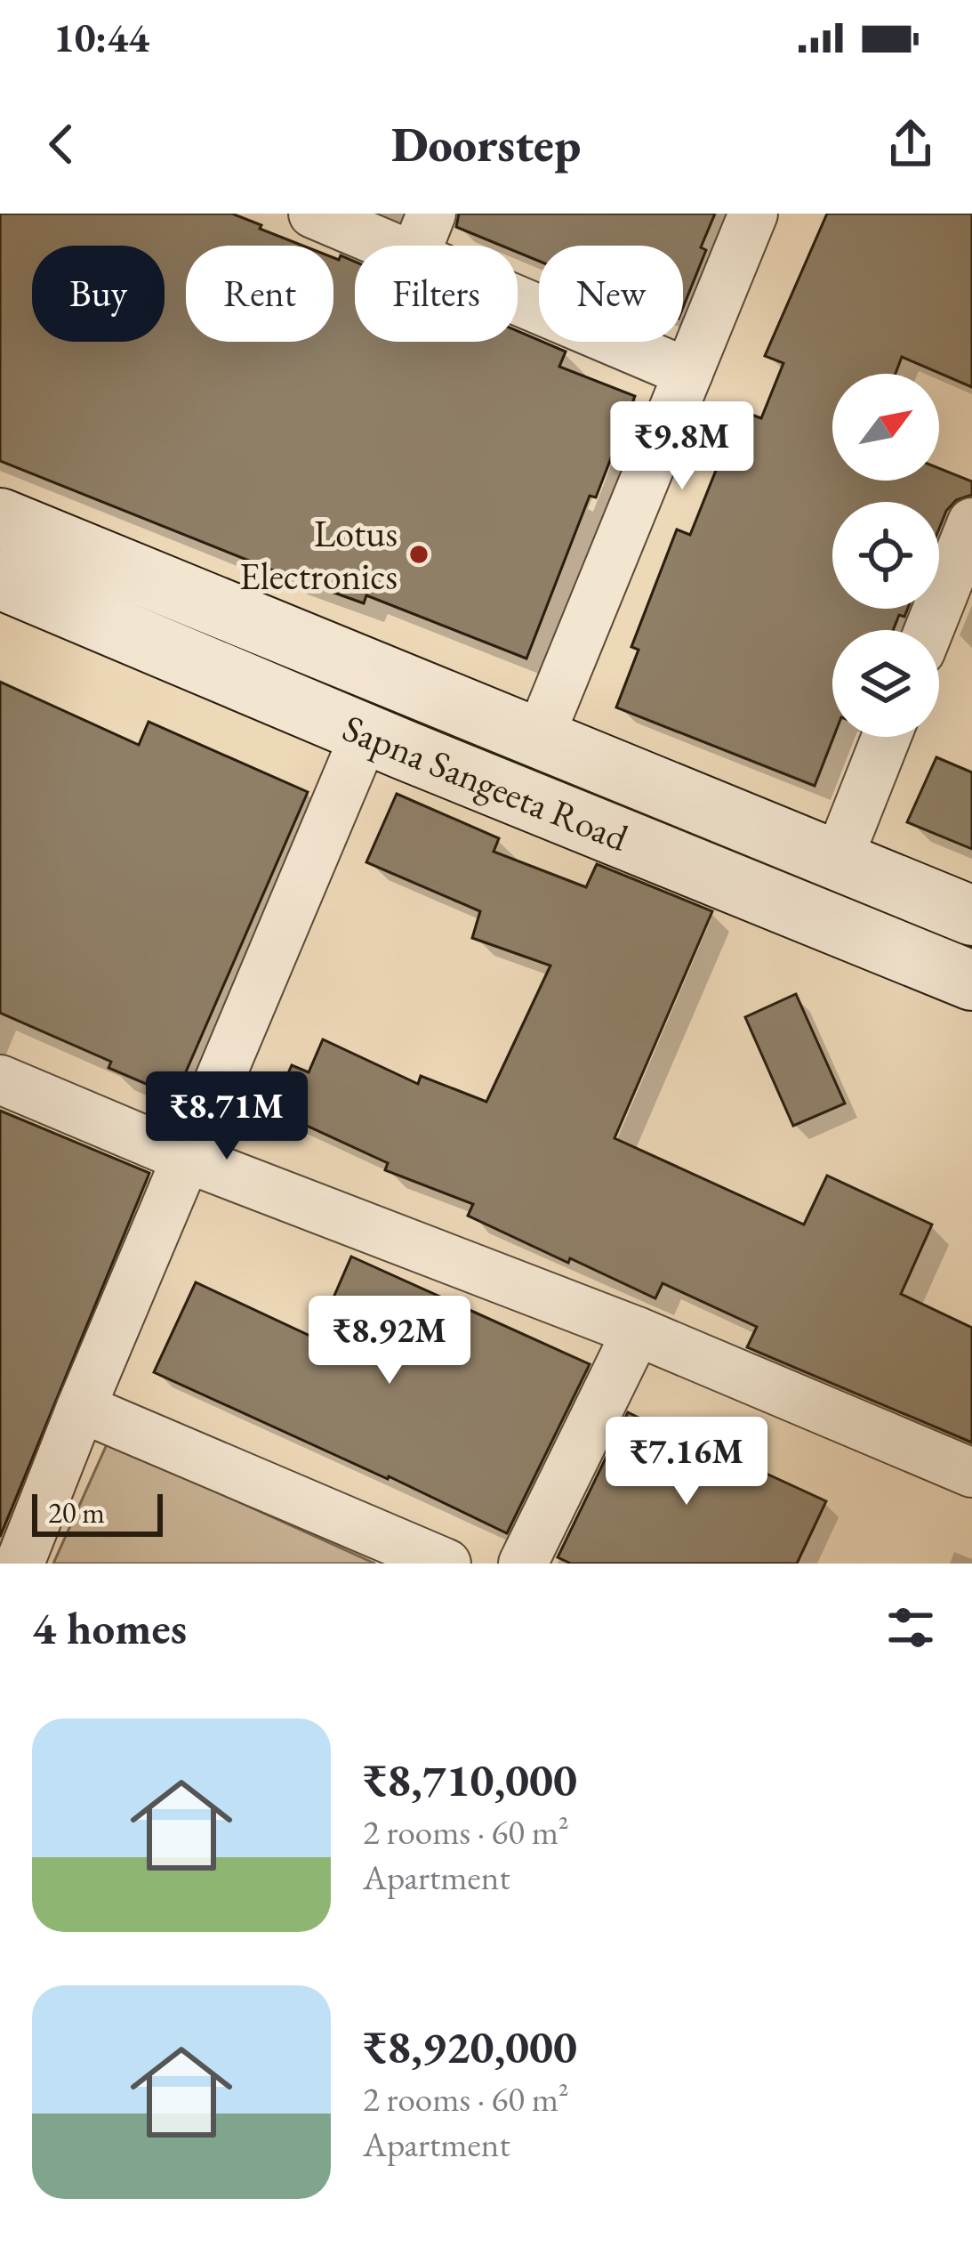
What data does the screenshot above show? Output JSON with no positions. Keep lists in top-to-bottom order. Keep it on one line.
{"streets":{"main road":["Sapna Sangeeta Road"]},"places":["Lotus Electronics"],"scale_bar":"20 m","north":"top right","page":{"status":"10:44","header":"Doorstep","chip":["Buy","Rent","Filters","New"],"price":["₹9.8M","₹8.71M","₹8.92M","₹7.16M"],"scale":"20 m","heading":"4 homes","list":[{"name":"₹8,710,000","note":"2 rooms · 60 m² · Apartment"},{"name":"₹8,920,000","note":"2 rooms · 60 m² · Apartment"}]}}
